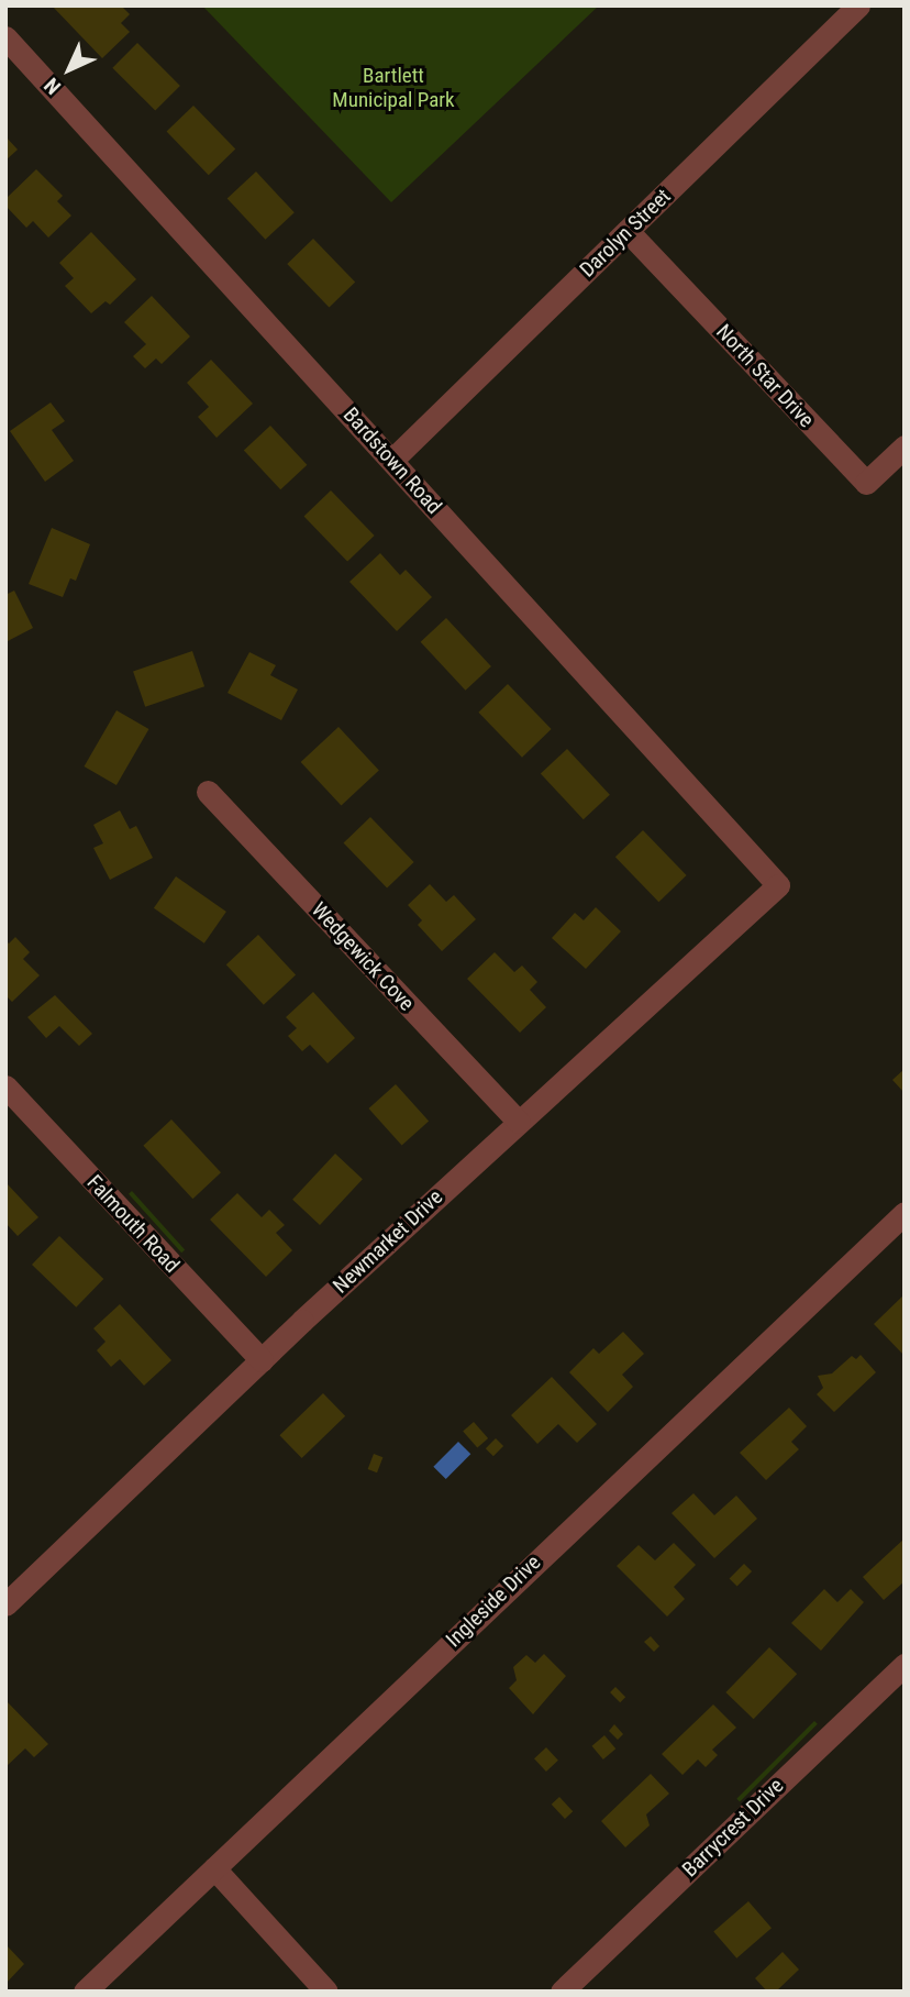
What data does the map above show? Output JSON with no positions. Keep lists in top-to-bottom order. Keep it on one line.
{"streets":{"street":["Darolyn Street","North Star Drive","Bardstown Road","Wedgewick Cove","Falmouth Road","Newmarket Drive","Ingleside Drive","Barrycrest Drive"]},"crossings":[["Darolyn Street","North Star Drive"],["Darolyn Street","Bardstown Road"],["Bardstown Road","Newmarket Drive"],["Wedgewick Cove","Newmarket Drive"],["Falmouth Road","Newmarket Drive"]],"parks":["Bartlett Municipal Park"],"north":"bottom left"}
